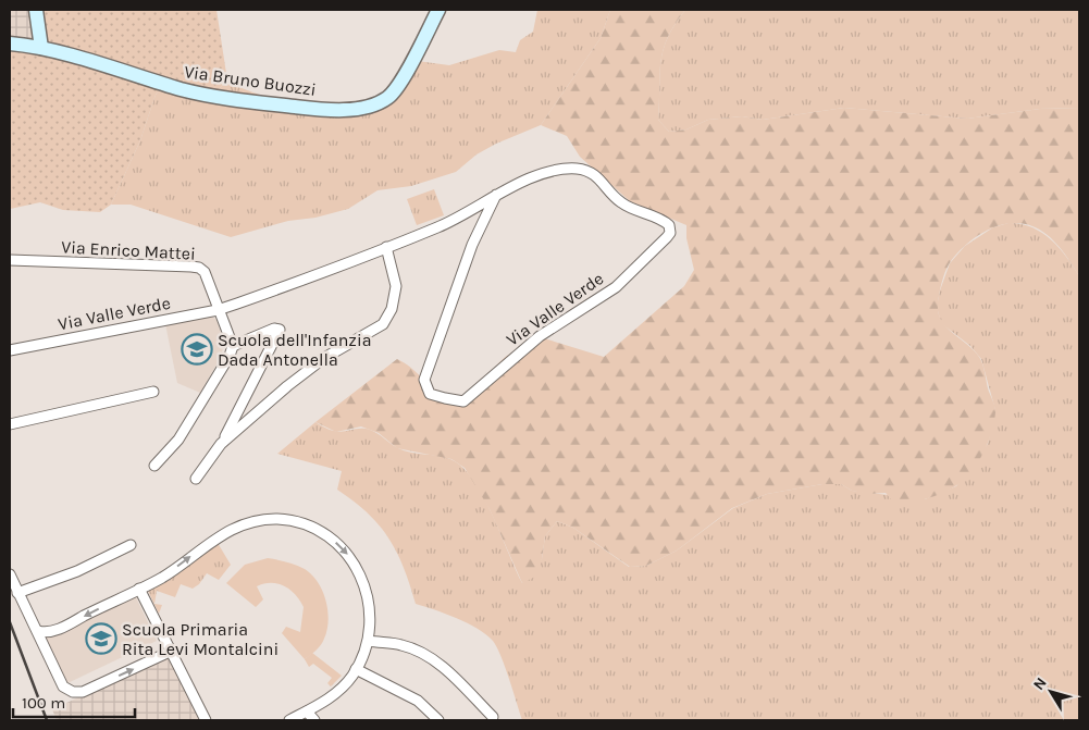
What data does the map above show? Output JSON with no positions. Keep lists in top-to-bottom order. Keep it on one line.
{"streets":{"street":["Via Bruno Buozzi","Via Enrico Mattei","Via Valle Verde"]},"crossings":[["Via Enrico Mattei","Via Valle Verde"]],"places":{"school or university":["Scuola dell'Infanzia Dada Antonella","Scuola Primaria Rita Levi Montalcini"]},"scale_bar":"100 m","north":"top left"}
